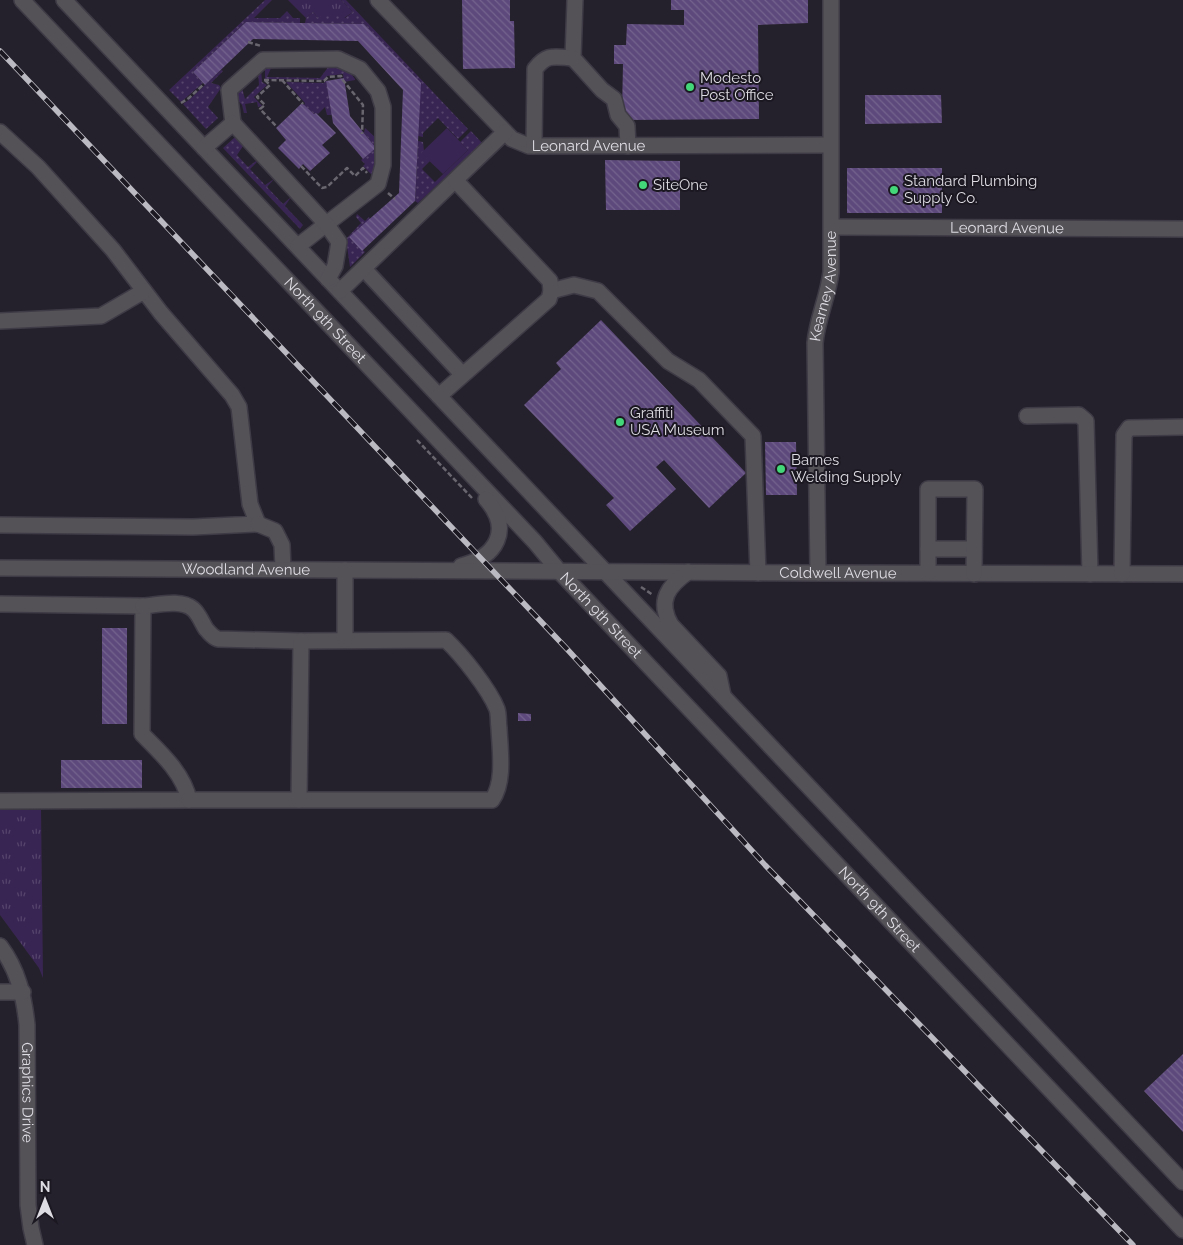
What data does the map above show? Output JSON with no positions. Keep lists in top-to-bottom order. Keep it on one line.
{"streets":{"street":["Leonard Avenue","Kearney Avenue","North 9th Street","Woodland Avenue","Coldwell Avenue","Graphics Drive"]},"crossings":[["Leonard Avenue","Kearney Avenue"],["Kearney Avenue","Coldwell Avenue"],["North 9th Street","Coldwell Avenue"],["Woodland Avenue","Coldwell Avenue"]],"places":["Modesto Post Office","SiteOne","Standard Plumbing Supply Co.","Graffiti USA Museum","Barnes Welding Supply"],"north":"top"}
